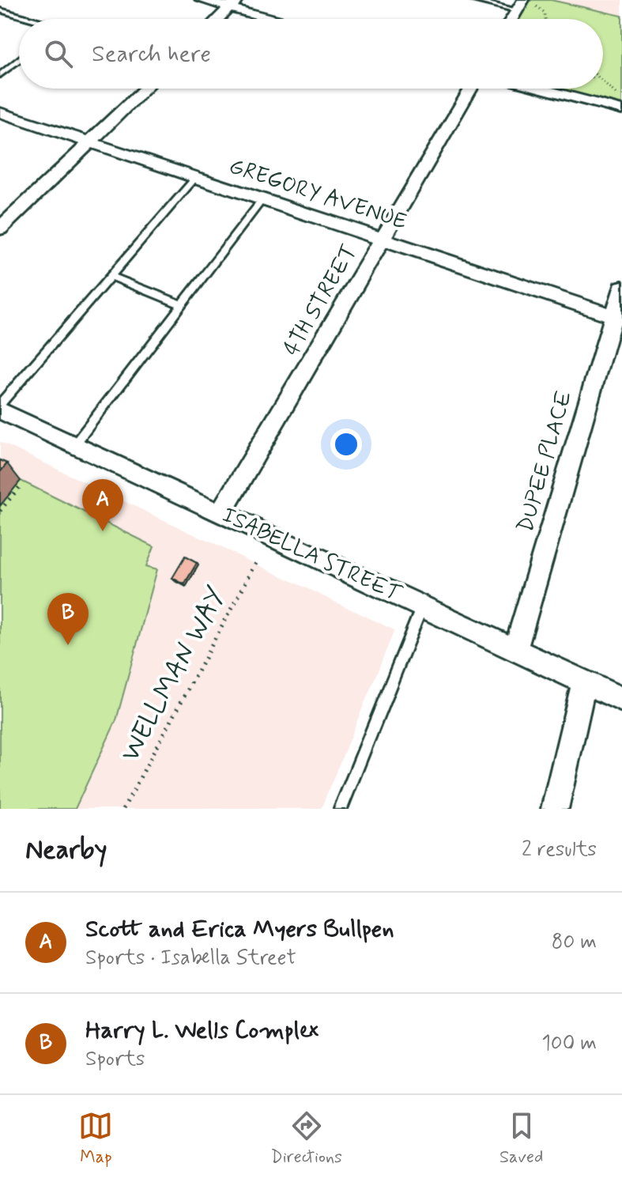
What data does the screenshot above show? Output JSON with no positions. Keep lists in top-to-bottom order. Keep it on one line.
{"streets":{"street":["GREGORY AVENUE","4TH STREET","DUPEE PLACE","ISABELLA STREET"],"path":["WELLMAN WAY"]},"crossings":[["GREGORY AVENUE","4TH STREET"],["GREGORY AVENUE","DUPEE PLACE"],["4TH STREET","ISABELLA STREET"],["DUPEE PLACE","ISABELLA STREET"]],"page":{"search":"Search here","pins":["A","B"],"heading":["Nearby","2 results"],"list":[{"mark":"A","name":"Scott and Erica Myers Bullpen","note":"Sports · Isabella Street","value":"80 m"},{"mark":"B","name":"Harry L. Wells Complex","note":"Sports","value":"100 m"}],"nav":["Map","Directions","Saved"]}}
